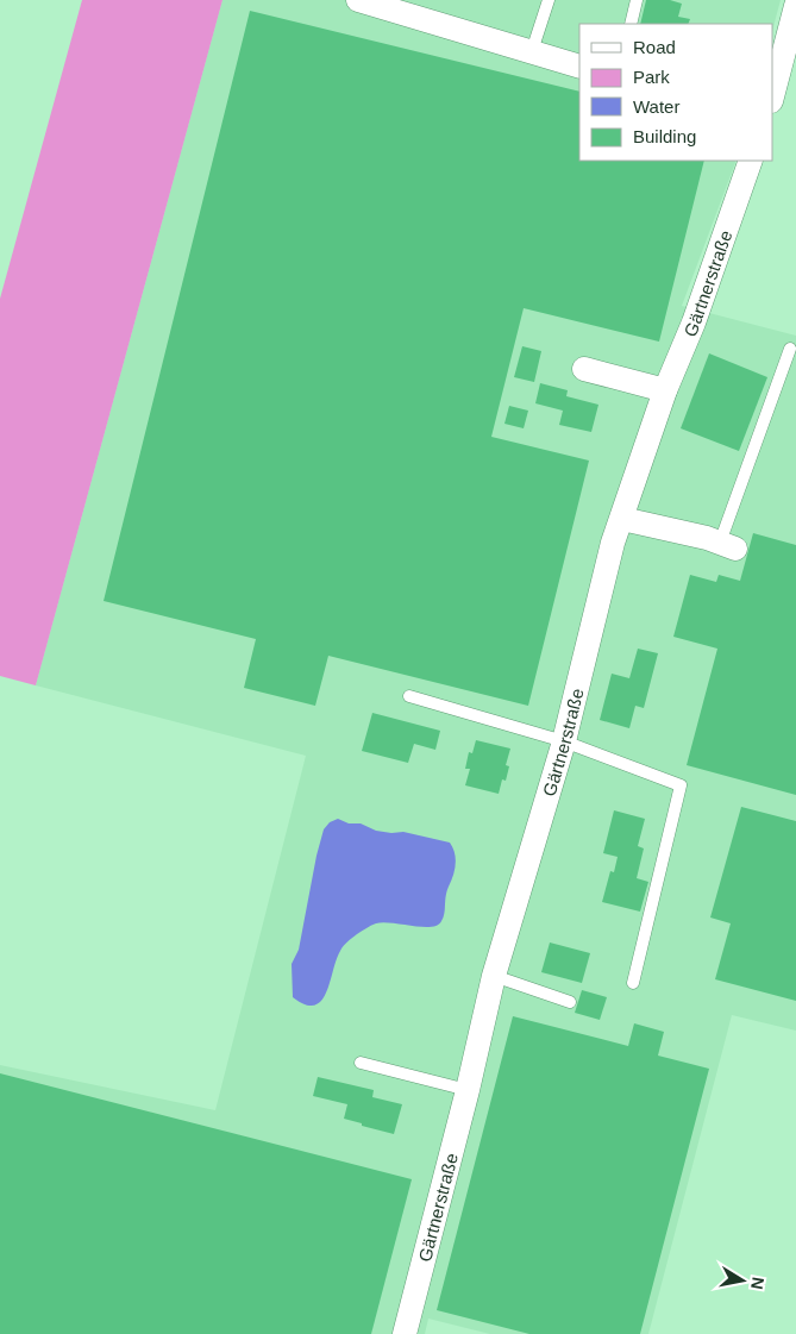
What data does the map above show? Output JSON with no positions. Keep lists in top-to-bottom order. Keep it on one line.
{"streets":{"street":["Gärtnerstraße"]},"legend":["Road","Park","Water","Building"],"north":"right"}
